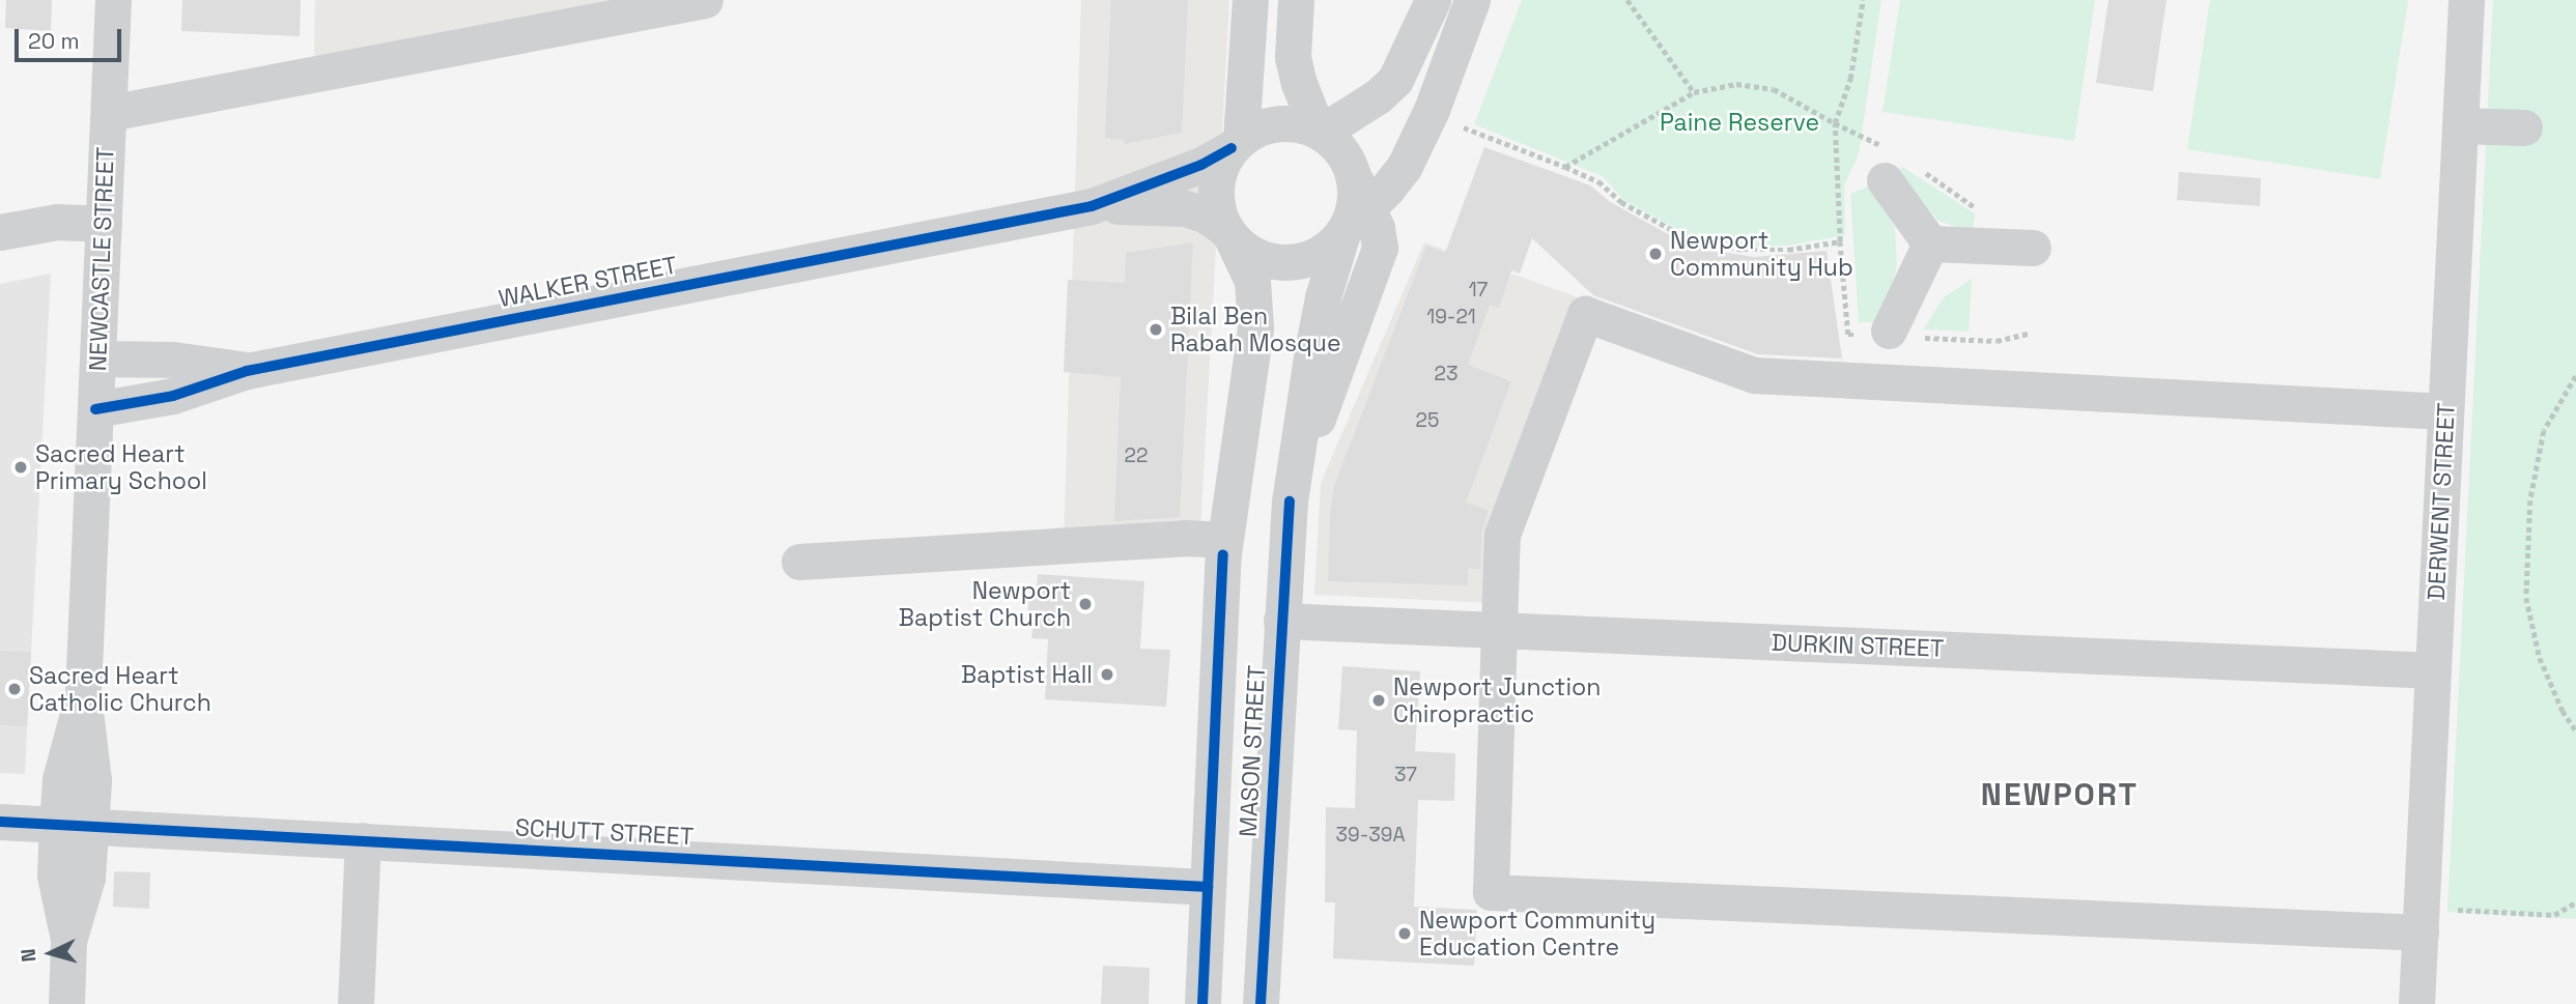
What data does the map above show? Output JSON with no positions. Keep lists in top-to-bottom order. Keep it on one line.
{"streets":{"street":["NEWCASTLE STREET","WALKER STREET","DERWENT STREET","DURKIN STREET","MASON STREET","SCHUTT STREET"]},"crossings":[["NEWCASTLE STREET","WALKER STREET"],["NEWCASTLE STREET","SCHUTT STREET"],["WALKER STREET","MASON STREET"],["DERWENT STREET","DURKIN STREET"],["DURKIN STREET","MASON STREET"],["MASON STREET","SCHUTT STREET"]],"districts":["NEWPORT"],"parks":["Paine Reserve"],"places":["Newport Community Hub","Bilal Ben Rabah Mosque","Sacred Heart Primary School","Newport Baptist Church","Baptist Hall","Sacred Heart Catholic Church","Newport Junction Chiropractic","Newport Community Education Centre"],"house_numbers":["17","19-21","23","25","22","37","39-39A"],"scale_bar":"20 m","north":"left"}
